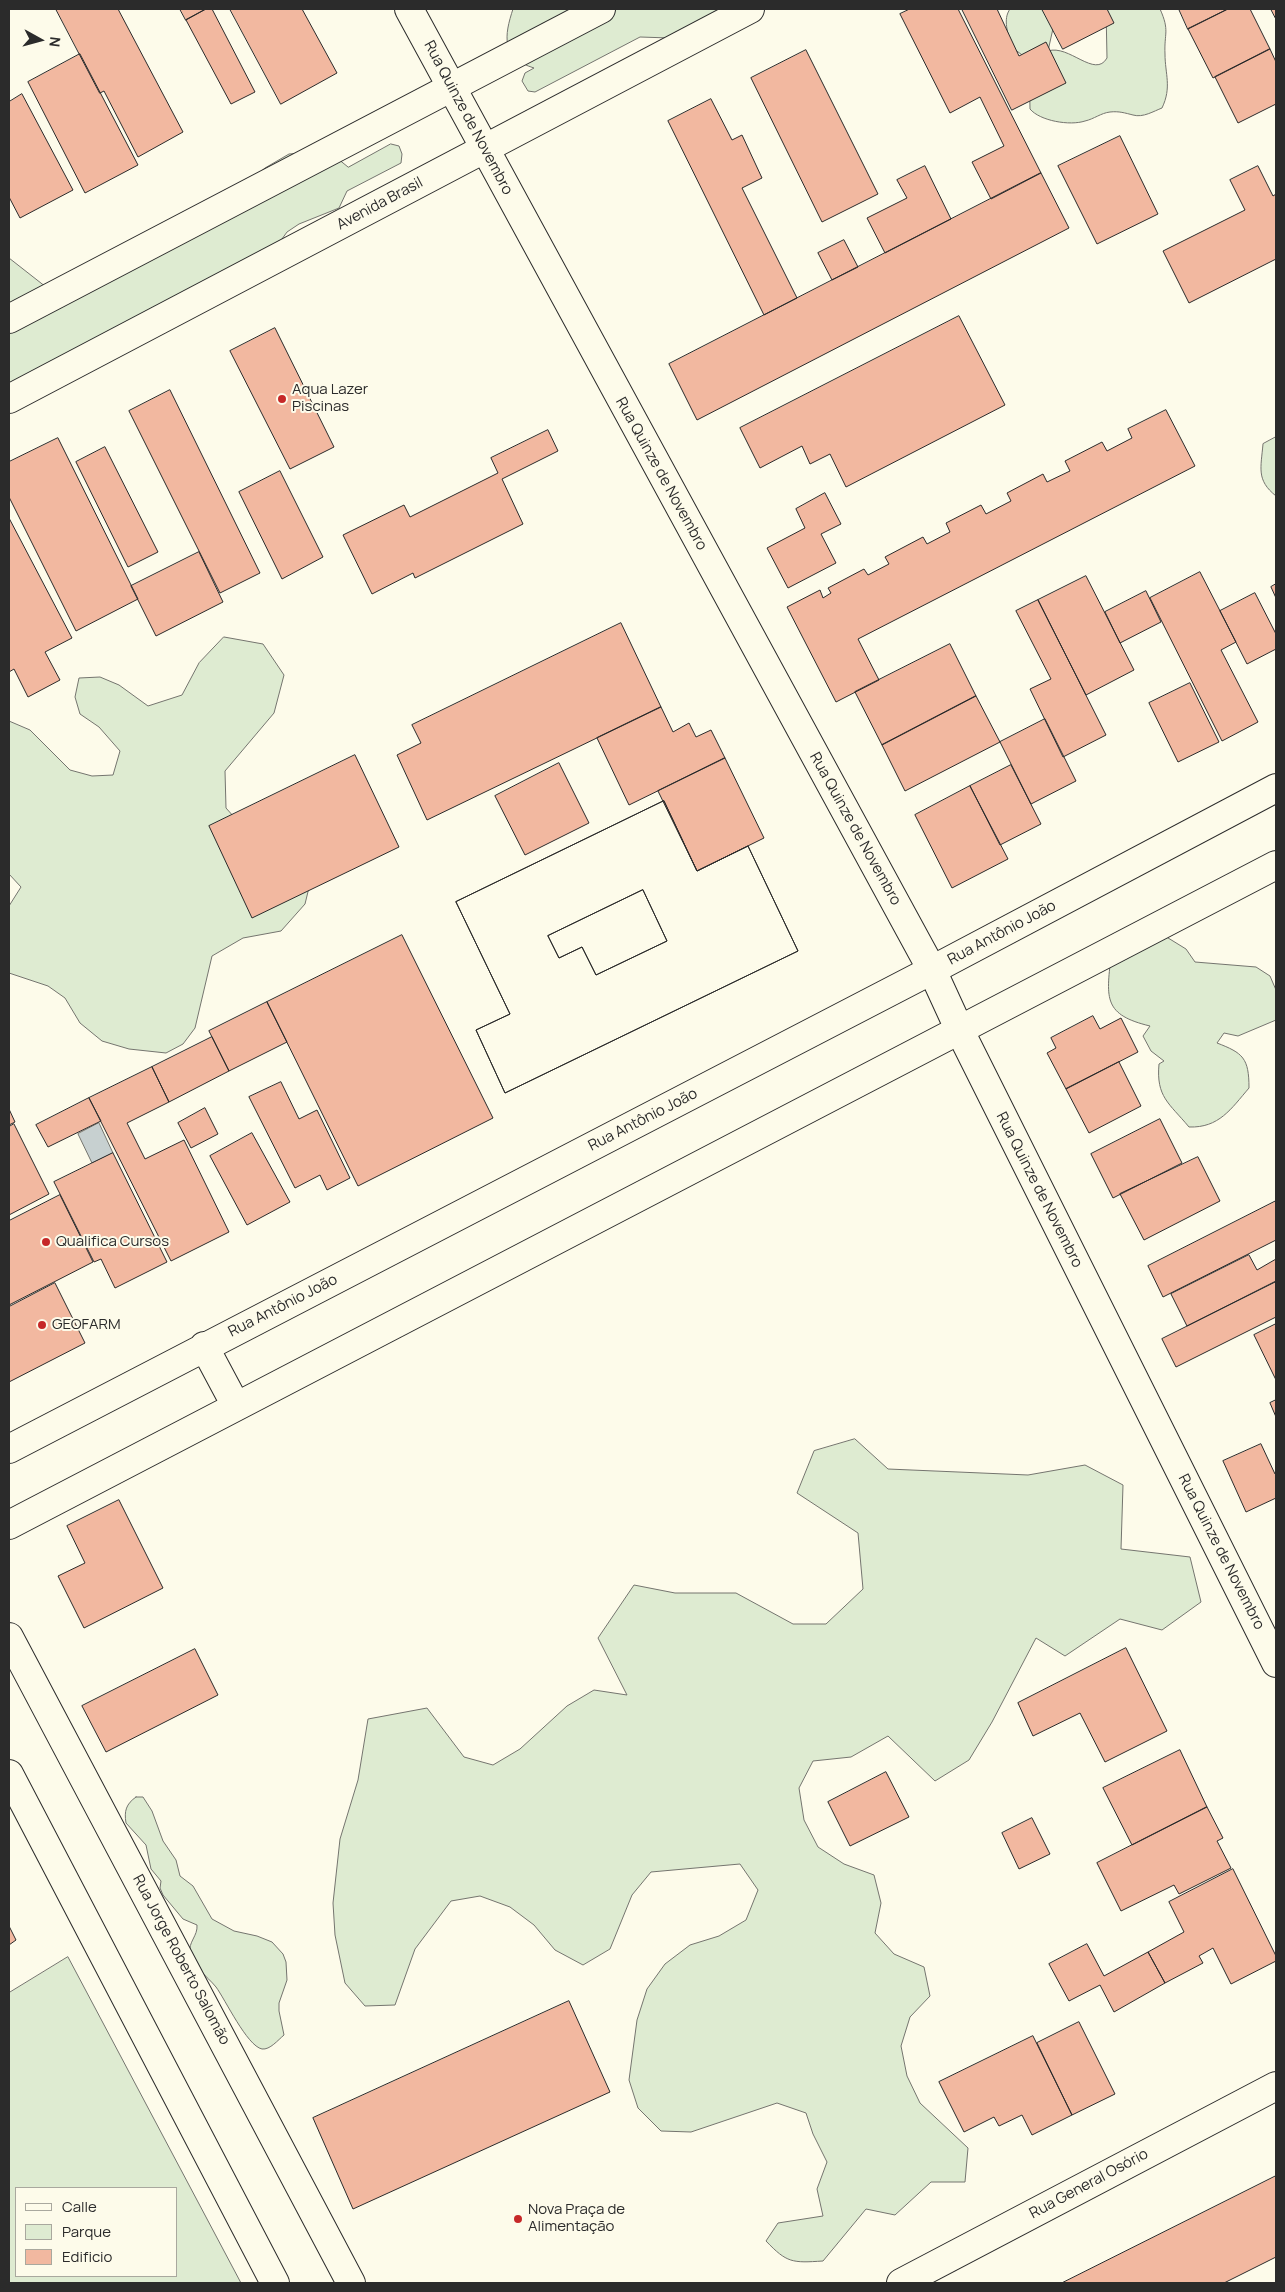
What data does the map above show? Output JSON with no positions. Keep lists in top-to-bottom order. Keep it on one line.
{"streets":{"main road":["Rua Quinze de Novembro","Avenida Brasil","Rua Antônio João","Rua Jorge Roberto Salomão","Rua General Osório"]},"crossings":[["Rua Quinze de Novembro","Avenida Brasil"],["Rua Quinze de Novembro","Rua Antônio João"]],"places":["Aqua Lazer Piscinas","Qualifica Cursos","GEOFARM","Nova Praça de Alimentação"],"legend":["Calle","Parque","Edificio"],"north":"right"}
